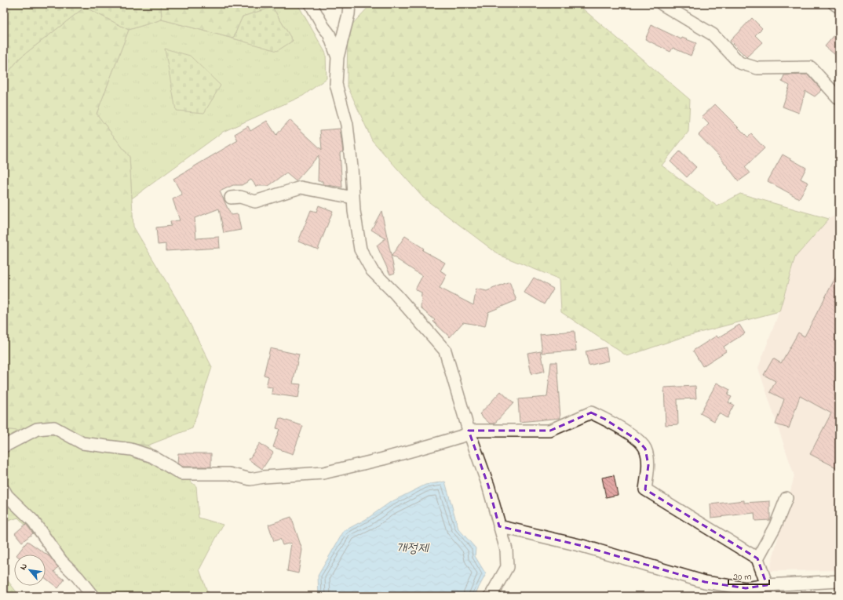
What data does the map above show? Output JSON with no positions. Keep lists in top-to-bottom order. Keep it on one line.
{"water":["개정제"],"scale_bar":"20 m","north":"top left"}
